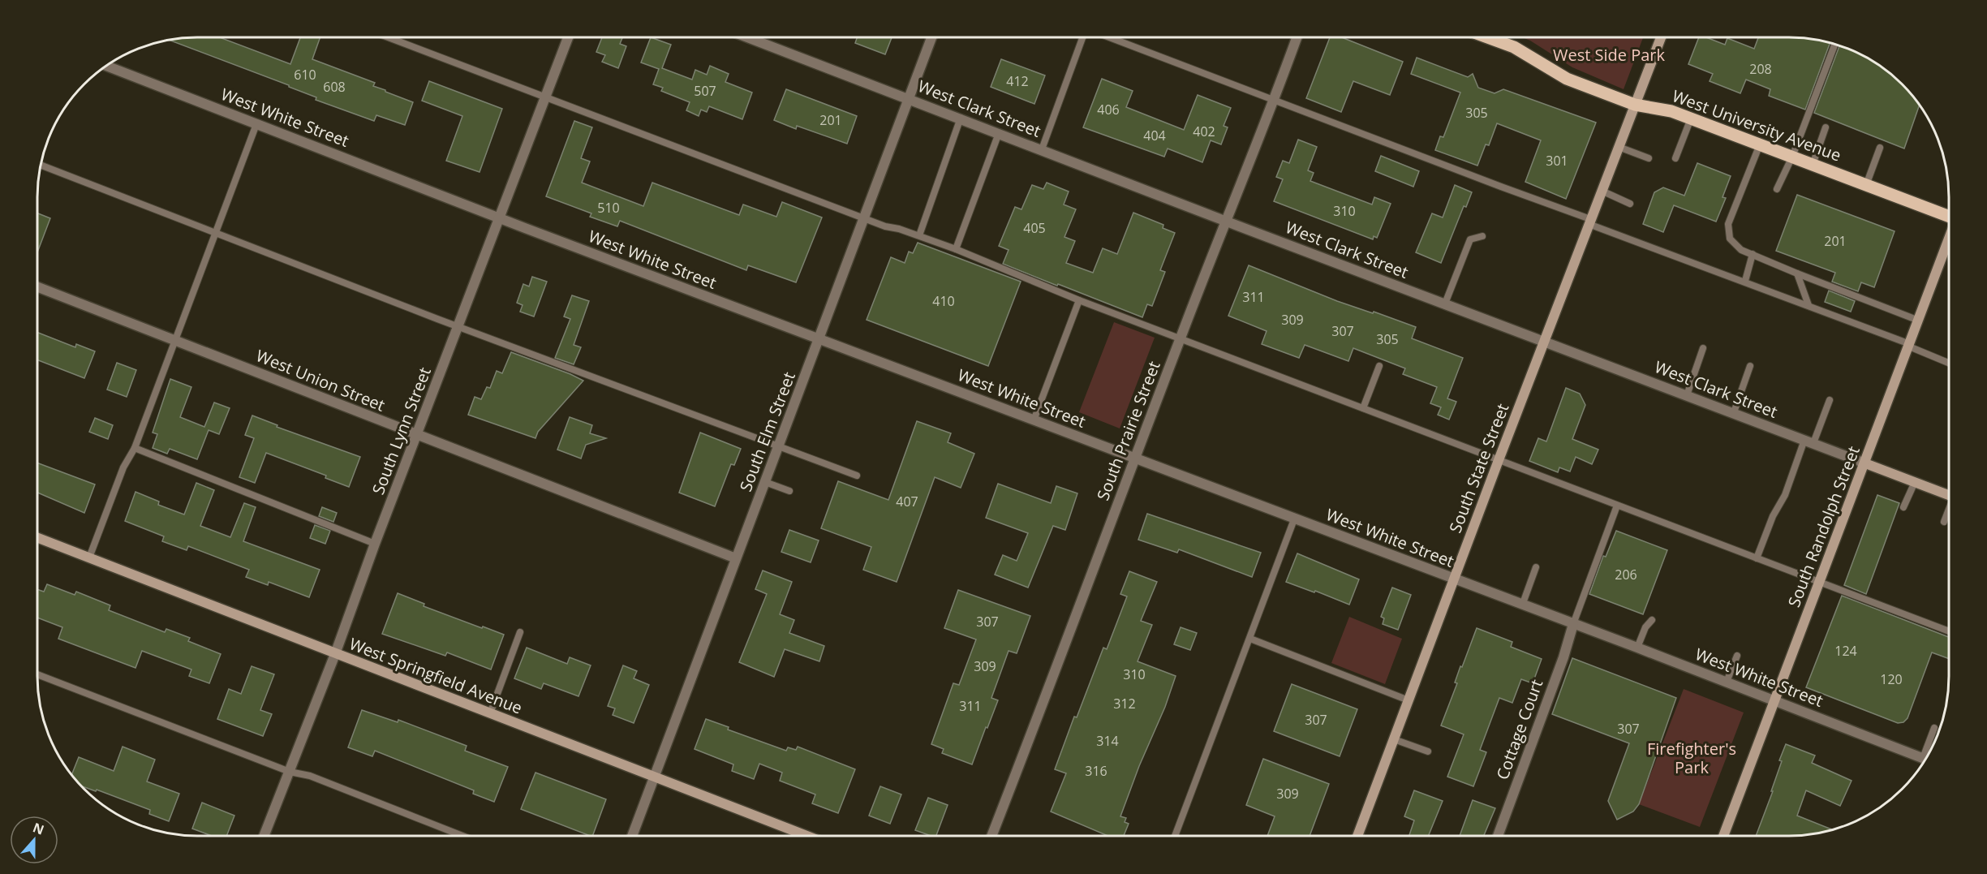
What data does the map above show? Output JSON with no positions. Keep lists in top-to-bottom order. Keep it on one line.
{"streets":{"main road":["West Clark Street","West University Avenue","South State Street","South Randolph Street","West Springfield Avenue"],"street":["West White Street","West Union Street","South Lynn Street","South Prairie Street","South Elm Street","Cottage Court"]},"crossings":[["West Clark Street","South Prairie Street"],["West Clark Street","South Elm Street"],["West Clark Street","South State Street"],["West Clark Street","South Randolph Street"],["West White Street","South Lynn Street"],["West White Street","South Prairie Street"],["West White Street","South Elm Street"],["West White Street","South State Street"],["West White Street","South Randolph Street"],["West White Street","Cottage Court"],["West University Avenue","South State Street"],["West Union Street","South Lynn Street"],["West Union Street","South Elm Street"],["South Lynn Street","West Springfield Avenue"],["South Elm Street","West Springfield Avenue"]],"parks":["West Side Park","Firefighter's Park"],"house_numbers":["208","610","412","608","507","406","305","201","402","404","301","510","310","405","201","311","410","309","307","305","407","206","307","124","309","310","120","312","311","307","307","314","316","309"],"north":"top"}
